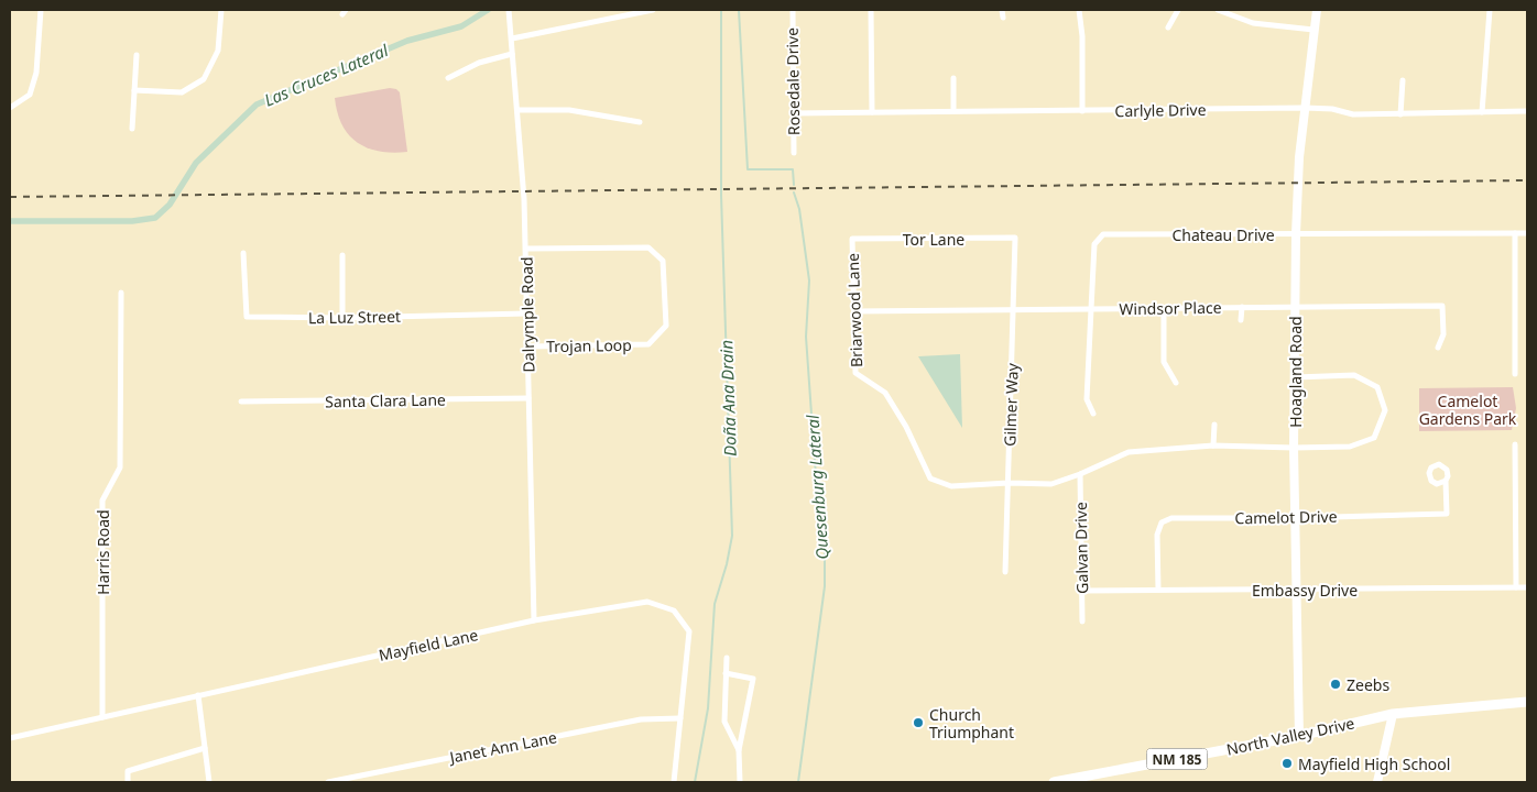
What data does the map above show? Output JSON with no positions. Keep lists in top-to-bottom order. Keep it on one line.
{"streets":{"main road":["North Valley Drive","NM 185"],"street":["Rosedale Drive","Carlyle Drive","Chateau Drive","Tor Lane","Windsor Place","Briarwood Lane","Dalrymple Road","La Luz Street","Trojan Loop","Hoagland Road","Santa Clara Lane","Gilmer Way","Camelot Drive","Galvan Drive","Harris Road","Embassy Drive","Mayfield Lane","Janet Ann Lane"]},"crossings":[["Rosedale Drive","Carlyle Drive"],["Carlyle Drive","Hoagland Road"],["Chateau Drive","Windsor Place"],["Chateau Drive","Hoagland Road"],["Tor Lane","Briarwood Lane"],["Tor Lane","Gilmer Way"],["Windsor Place","Briarwood Lane"],["Windsor Place","Hoagland Road"],["Windsor Place","Gilmer Way"],["Briarwood Lane","Hoagland Road"],["Briarwood Lane","Gilmer Way"],["Briarwood Lane","Galvan Drive"],["Dalrymple Road","La Luz Street"],["Dalrymple Road","Trojan Loop"],["Dalrymple Road","Santa Clara Lane"],["Dalrymple Road","Mayfield Lane"],["Hoagland Road","Camelot Drive"],["Hoagland Road","Embassy Drive"],["Hoagland Road","North Valley Drive"],["Camelot Drive","Embassy Drive"],["Galvan Drive","Embassy Drive"],["Harris Road","Mayfield Lane"],["Mayfield Lane","Janet Ann Lane"]],"water":["Las Cruces Lateral","Doña Ana Drain","Quesenburg Lateral"],"parks":["Camelot Gardens Park"],"places":["Zeebs","Church Triumphant","Mayfield High School"]}
